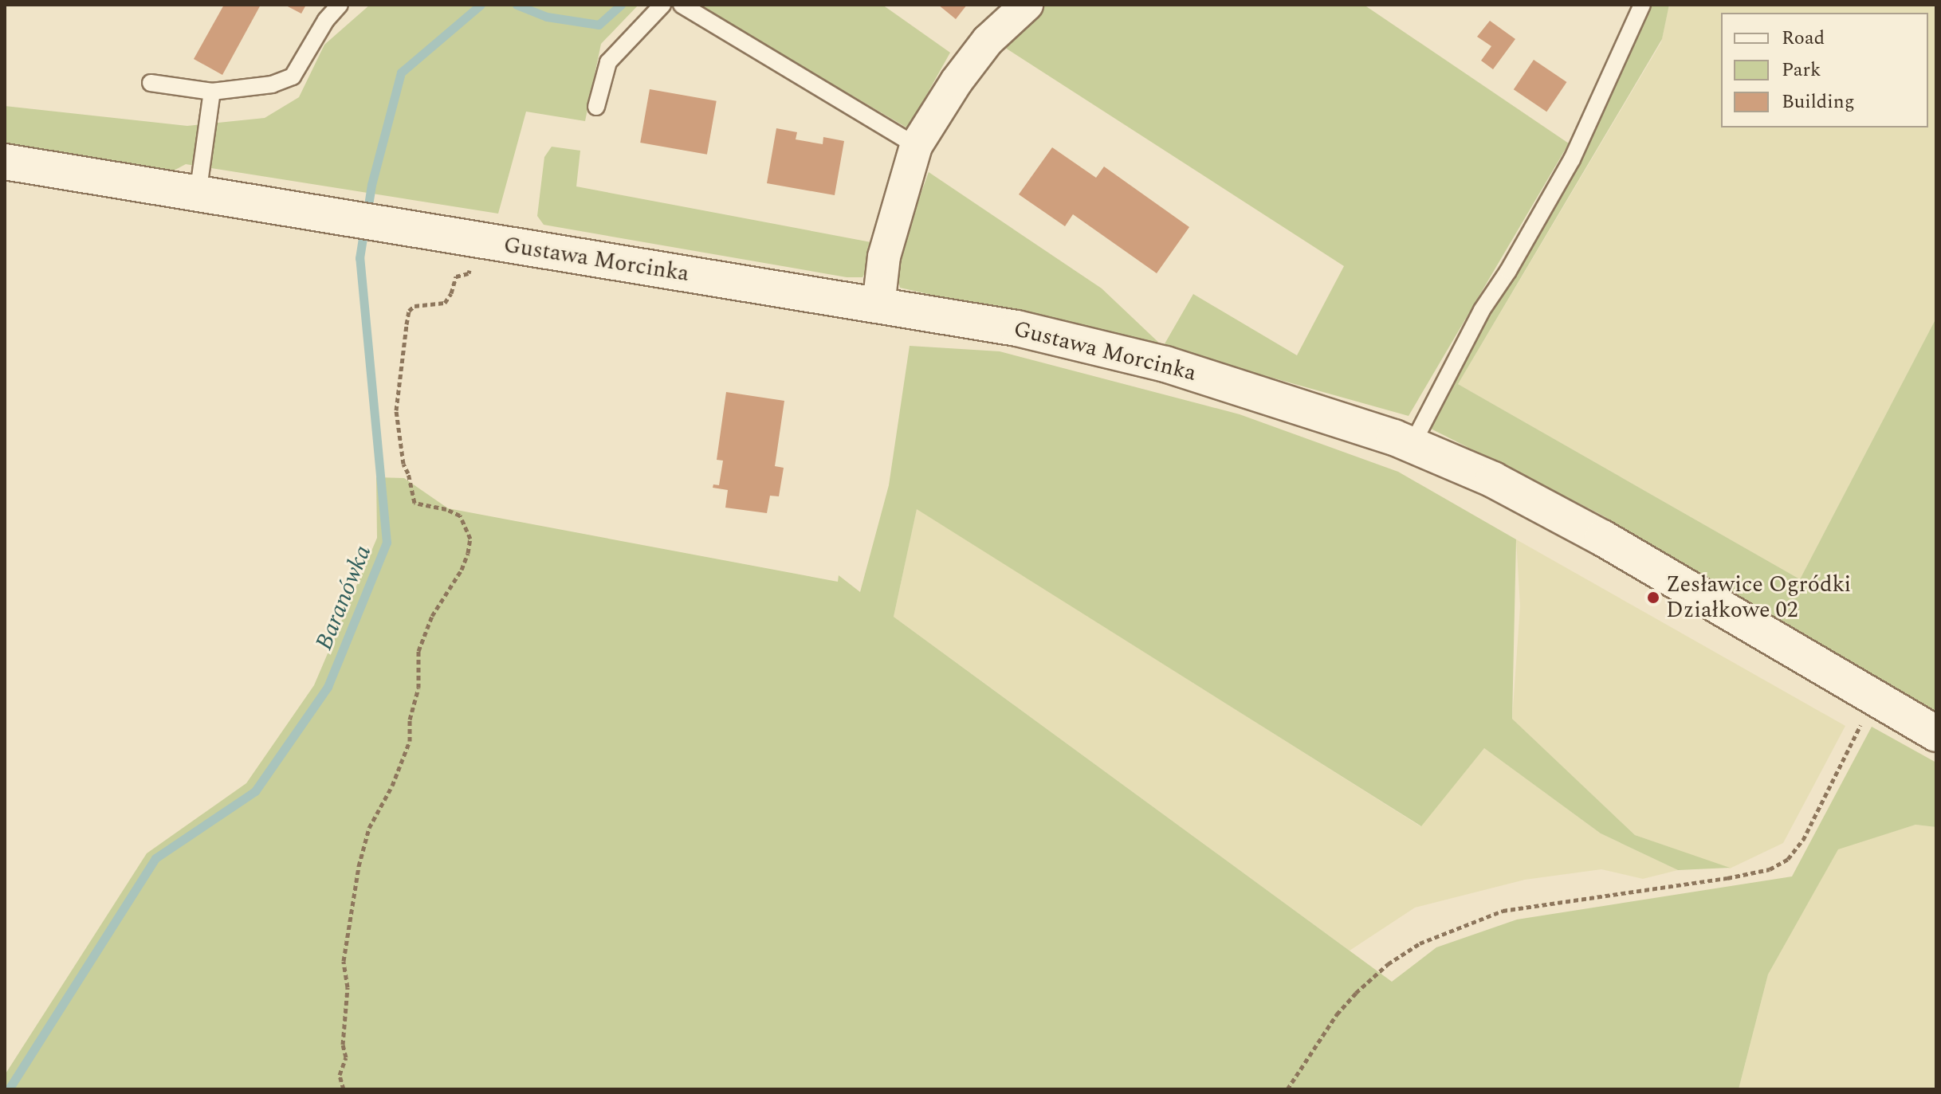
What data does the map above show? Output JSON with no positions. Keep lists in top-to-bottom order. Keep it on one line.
{"streets":{"street":["Gustawa Morcinka"]},"water":["Baranówka"],"places":["Zesławice Ogródki Działkowe 02"],"legend":["Road","Park","Building"]}
